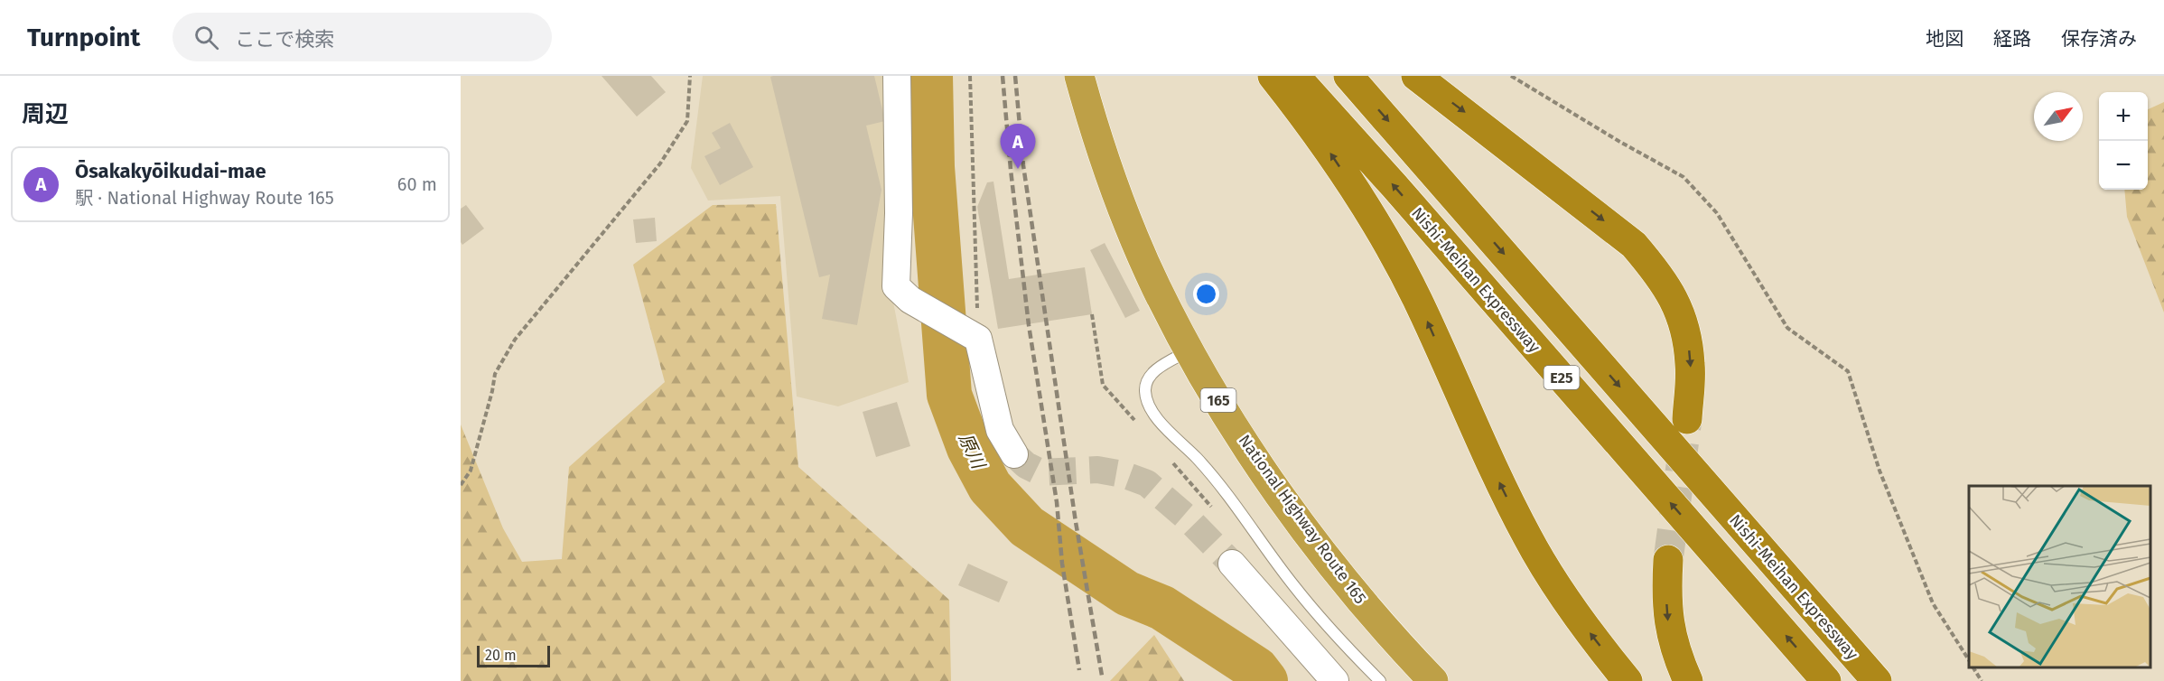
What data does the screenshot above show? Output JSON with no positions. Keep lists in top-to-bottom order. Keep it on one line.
{"streets":{"highway":["Nishi-Meihan Expressway","E25","165","National Highway Route 165"]},"water":["原川"],"scale_bar":"20 m","north":"top right","page":{"header":"Turnpoint","search":"ここで検索","nav":["地図","経路","保存済み"],"heading":"周辺","map_buttons":["+","−"],"pins":"A","list":[{"mark":"A","name":"Ōsakakyōikudai-mae","note":"駅 · National Highway Route 165","value":"60 m"}],"scale":"20 m"}}
